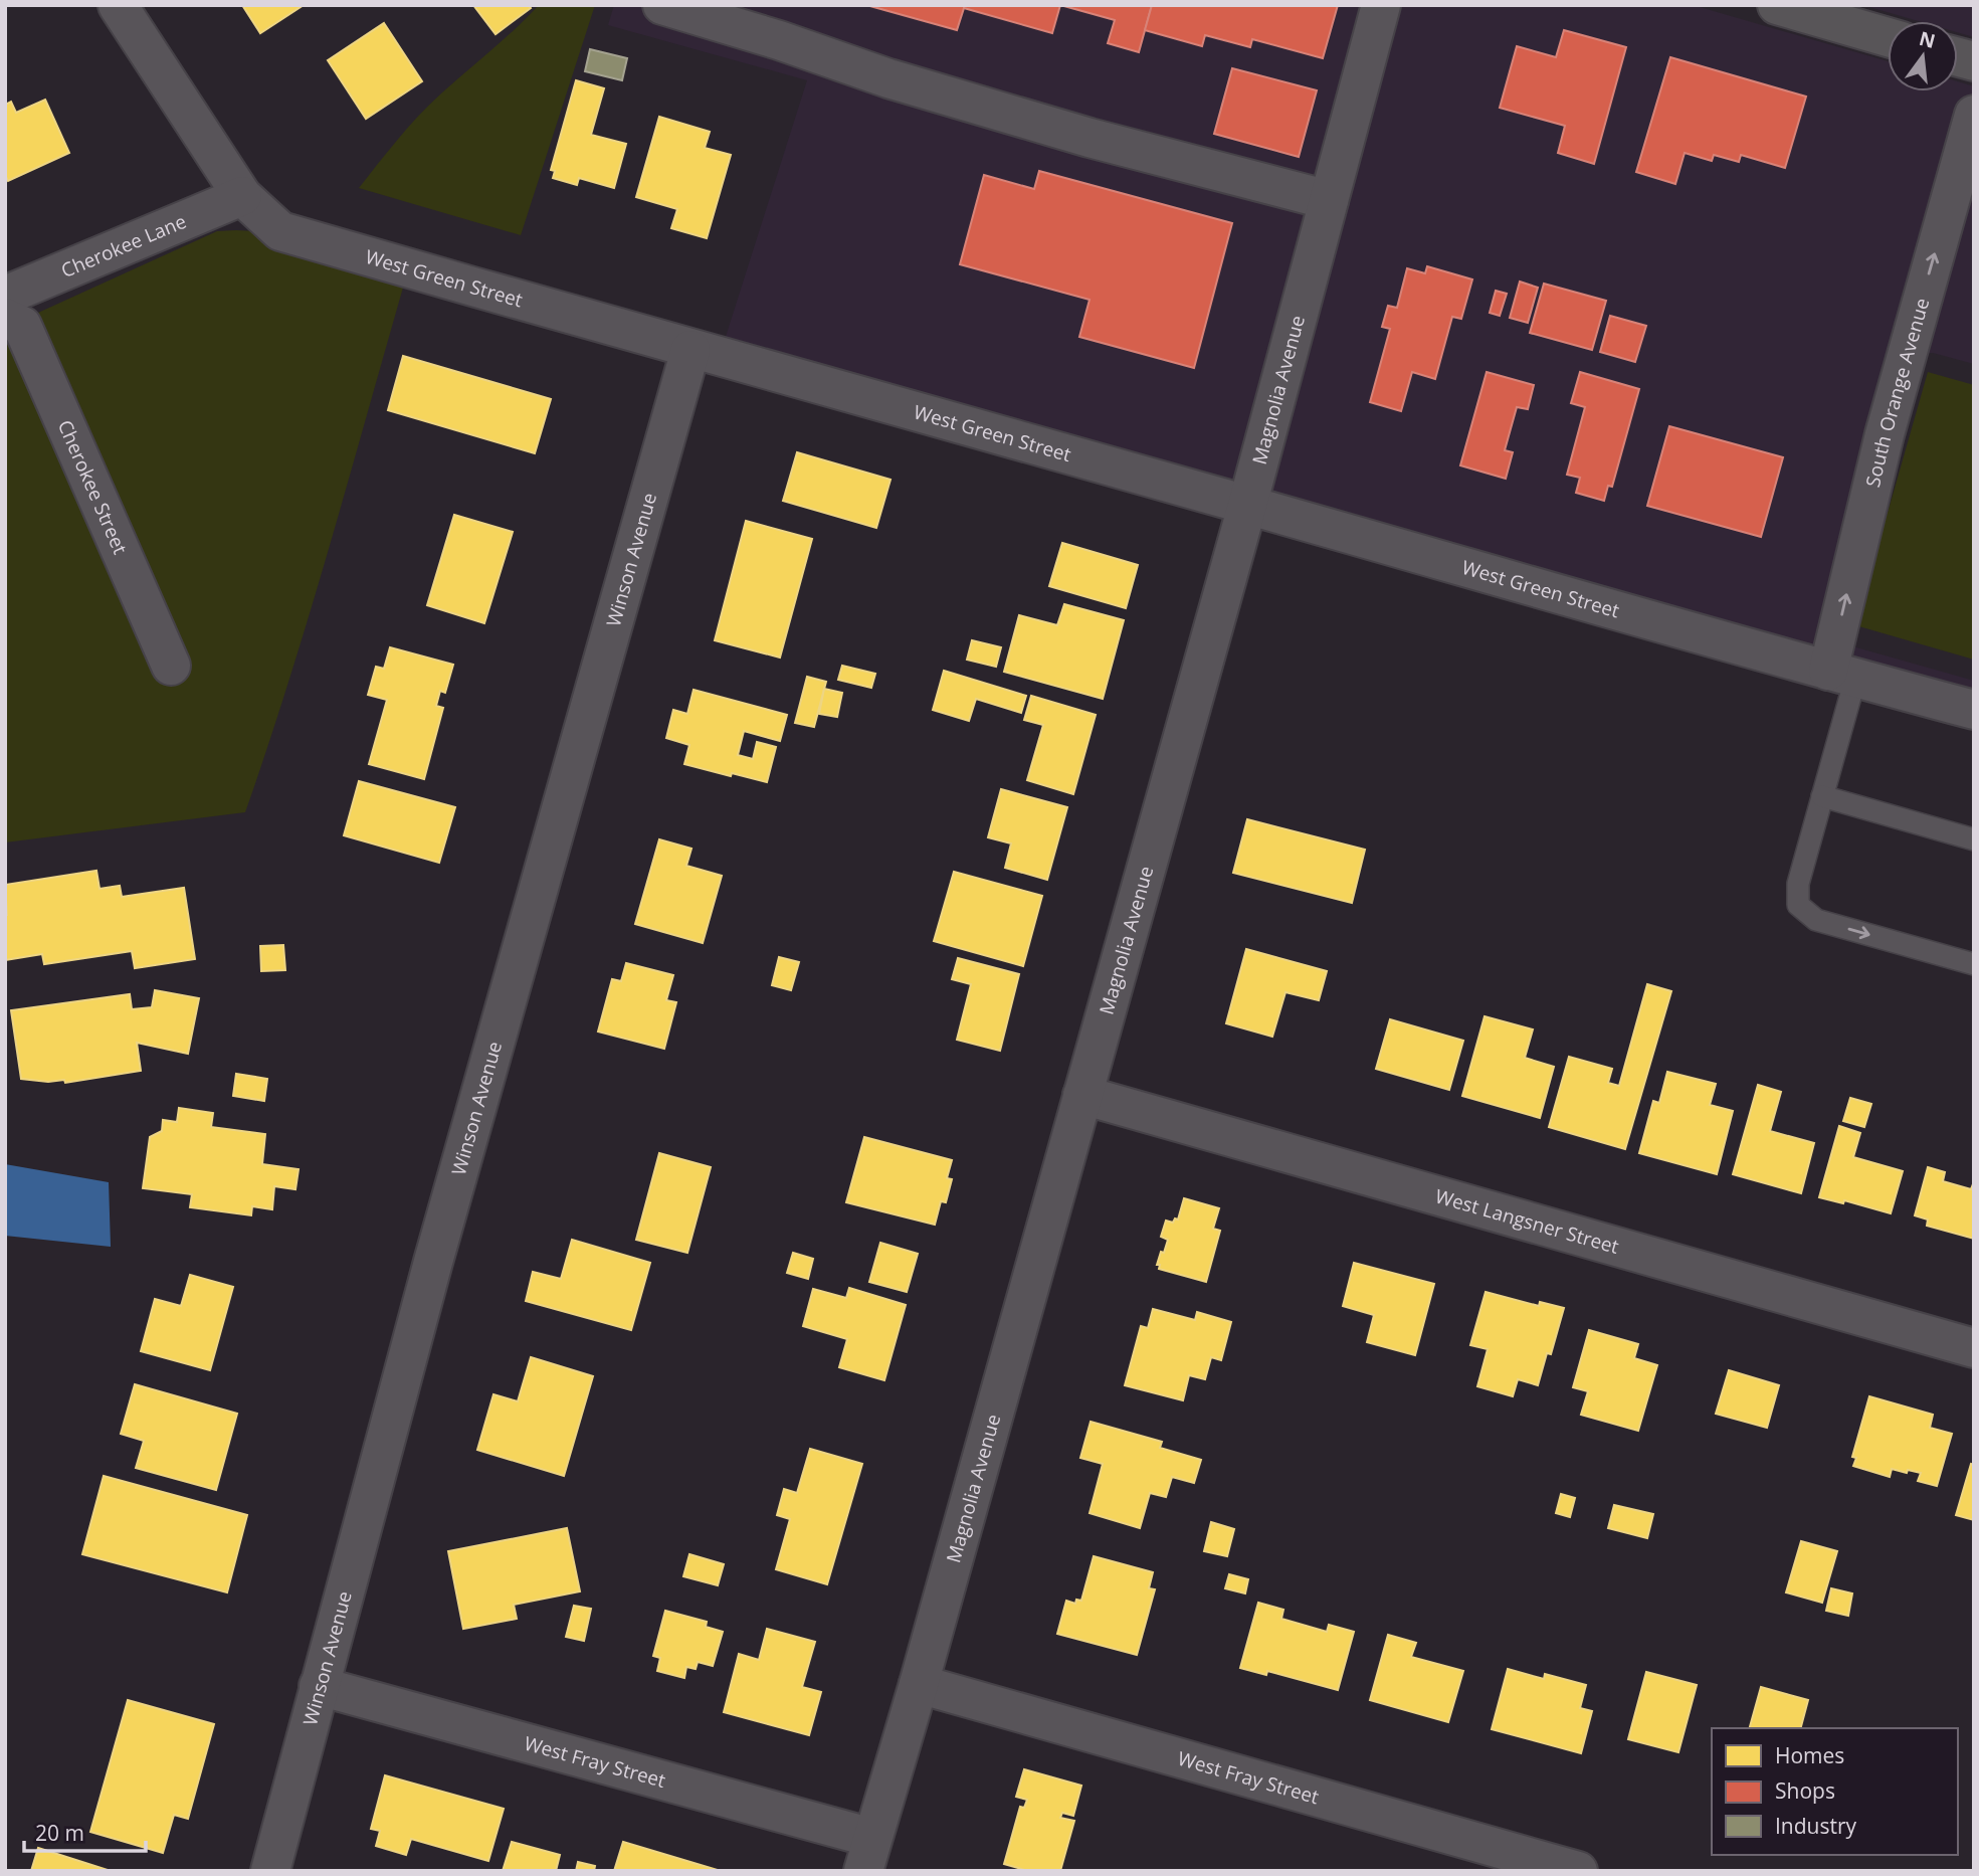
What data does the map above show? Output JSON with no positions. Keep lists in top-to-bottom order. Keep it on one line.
{"streets":{"street":["Cherokee Lane","West Green Street","Magnolia Avenue","South Orange Avenue","Cherokee Street","Winson Avenue","West Langsner Street","West Fray Street"]},"crossings":[["Cherokee Lane","West Green Street"],["West Green Street","Magnolia Avenue"],["West Green Street","South Orange Avenue"],["West Green Street","Winson Avenue"],["Magnolia Avenue","West Langsner Street"],["Magnolia Avenue","West Fray Street"],["Winson Avenue","West Fray Street"]],"one_way":["South Orange Avenue"],"legend":["Homes","Shops","Industry"],"scale_bar":"20 m","north":"top"}
